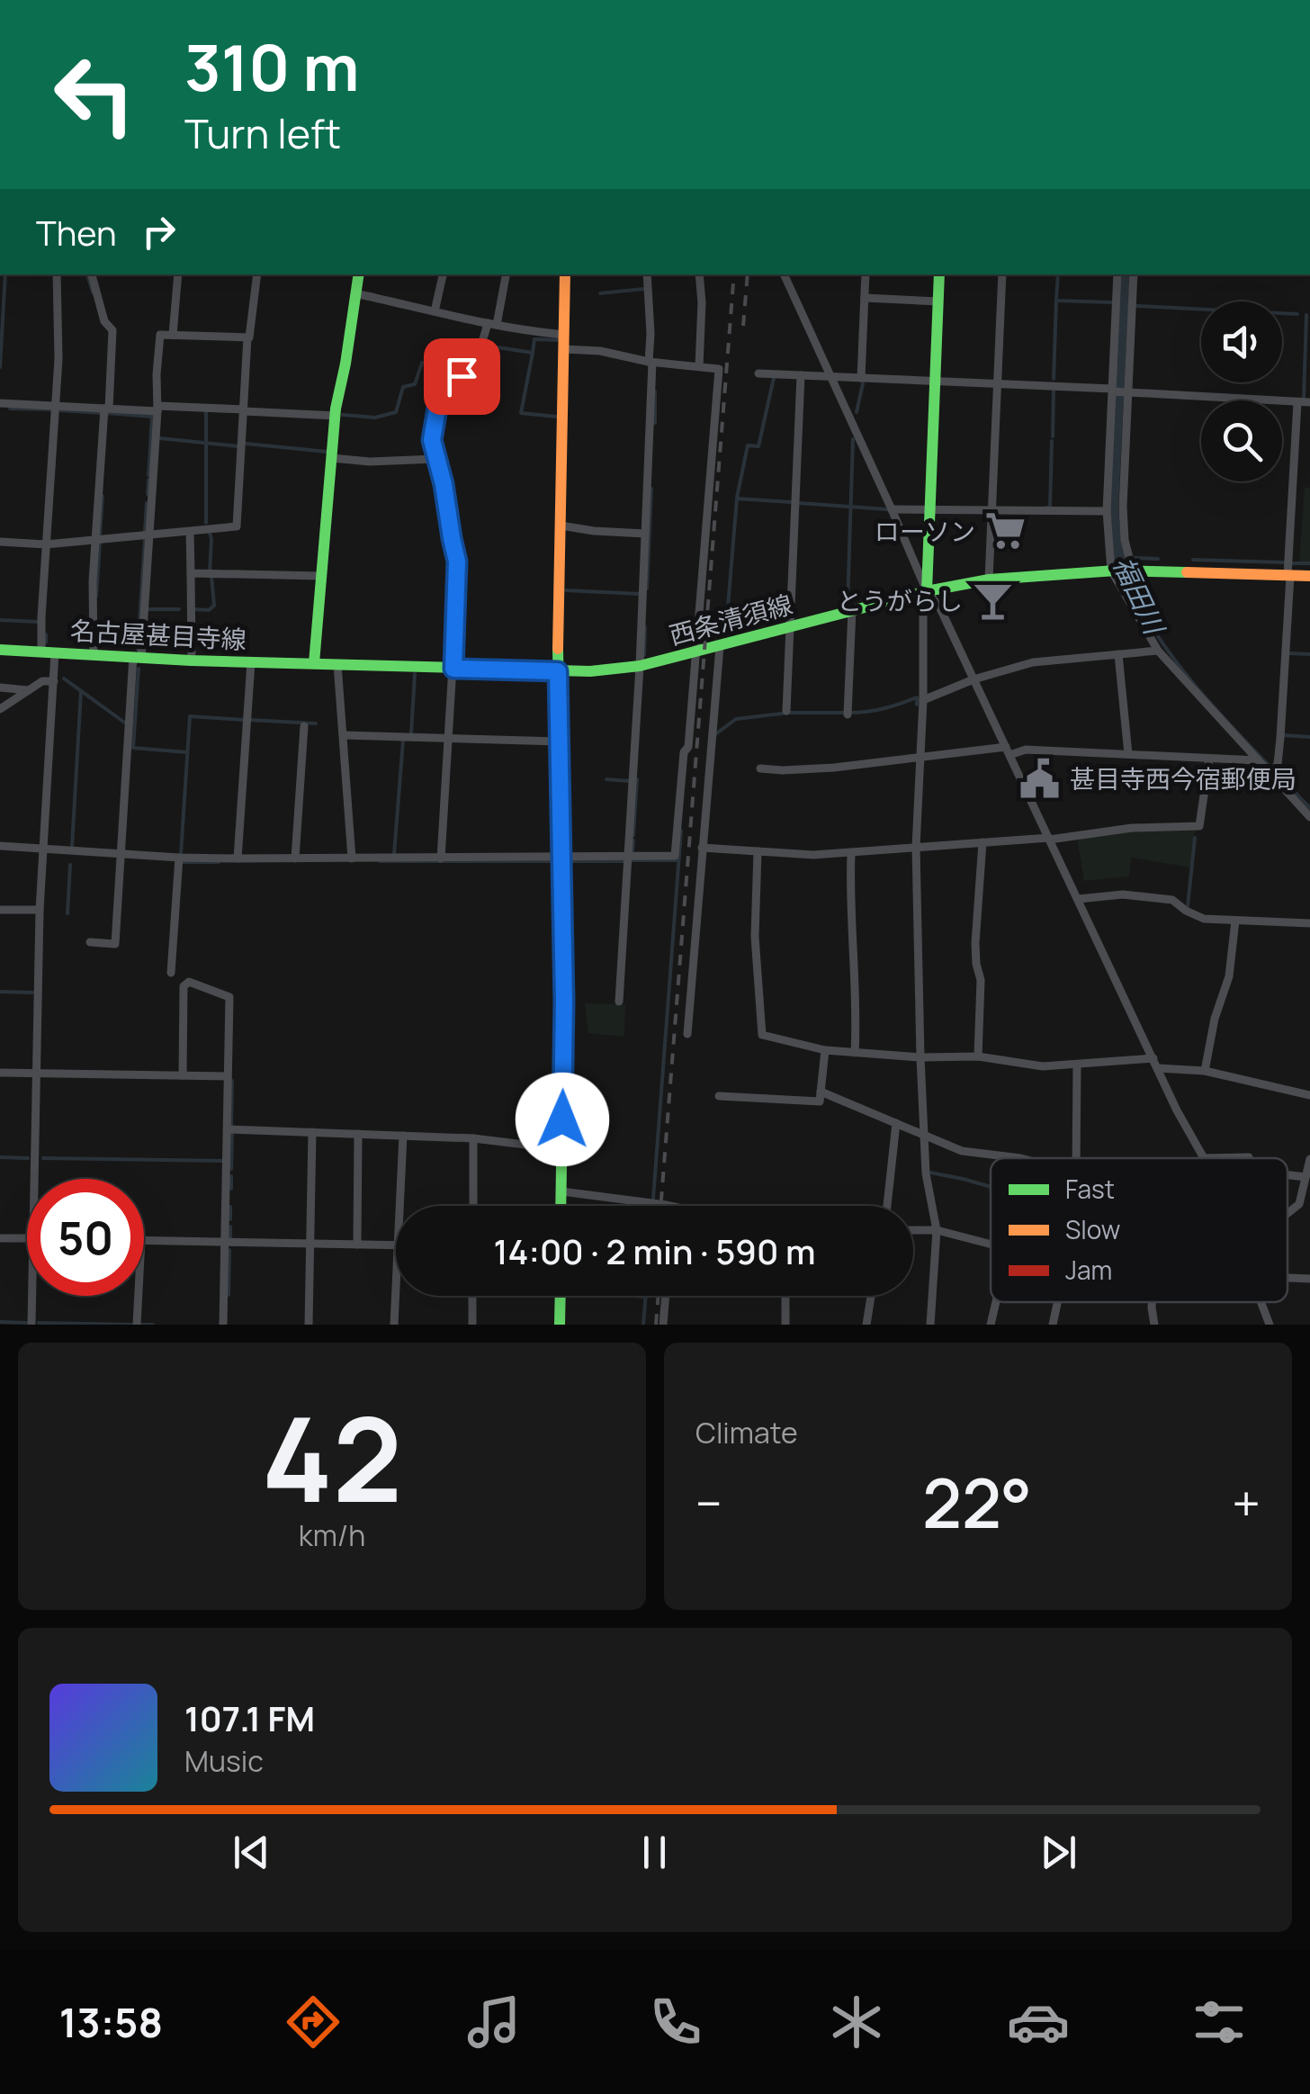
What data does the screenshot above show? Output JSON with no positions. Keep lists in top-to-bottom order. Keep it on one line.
{"streets":{"main road":["西条清須線","名古屋甚目寺線"]},"crossings":[["西条清須線","名古屋甚目寺線"]],"water":["福田川"],"places":{"supermarket":["ローソン"],"bar":["とうがらし"],"public building":["甚目寺西今宿郵便局"]},"legend":["Fast","Slow","Jam"],"page":{"turn":["310 m","Turn left"],"then":"Then","limit":"50","trip":"14:00 · 2 min · 590 m","tile":[["42","km/h"],"Climate"],"heat":["−","22°","+"],"song":["107.1 FM","Music"],"tabs":"13:58"}}
